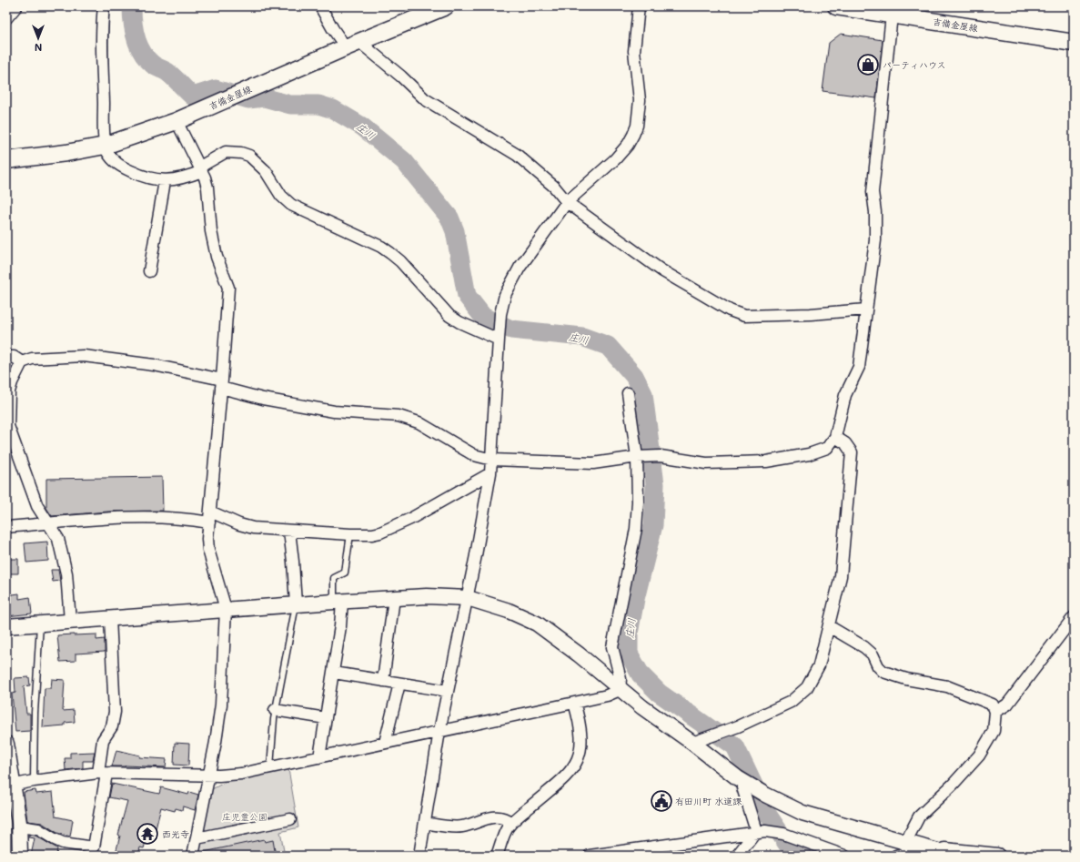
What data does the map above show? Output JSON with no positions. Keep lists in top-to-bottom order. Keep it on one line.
{"streets":{"main road":["吉備金屋線"]},"water":["庄川"],"parks":["庄児童公園"],"places":{"shop":["パーティハウス"],"public building":["有田川町 水道課"],"temple":["西光寺"]},"north":"bottom"}
